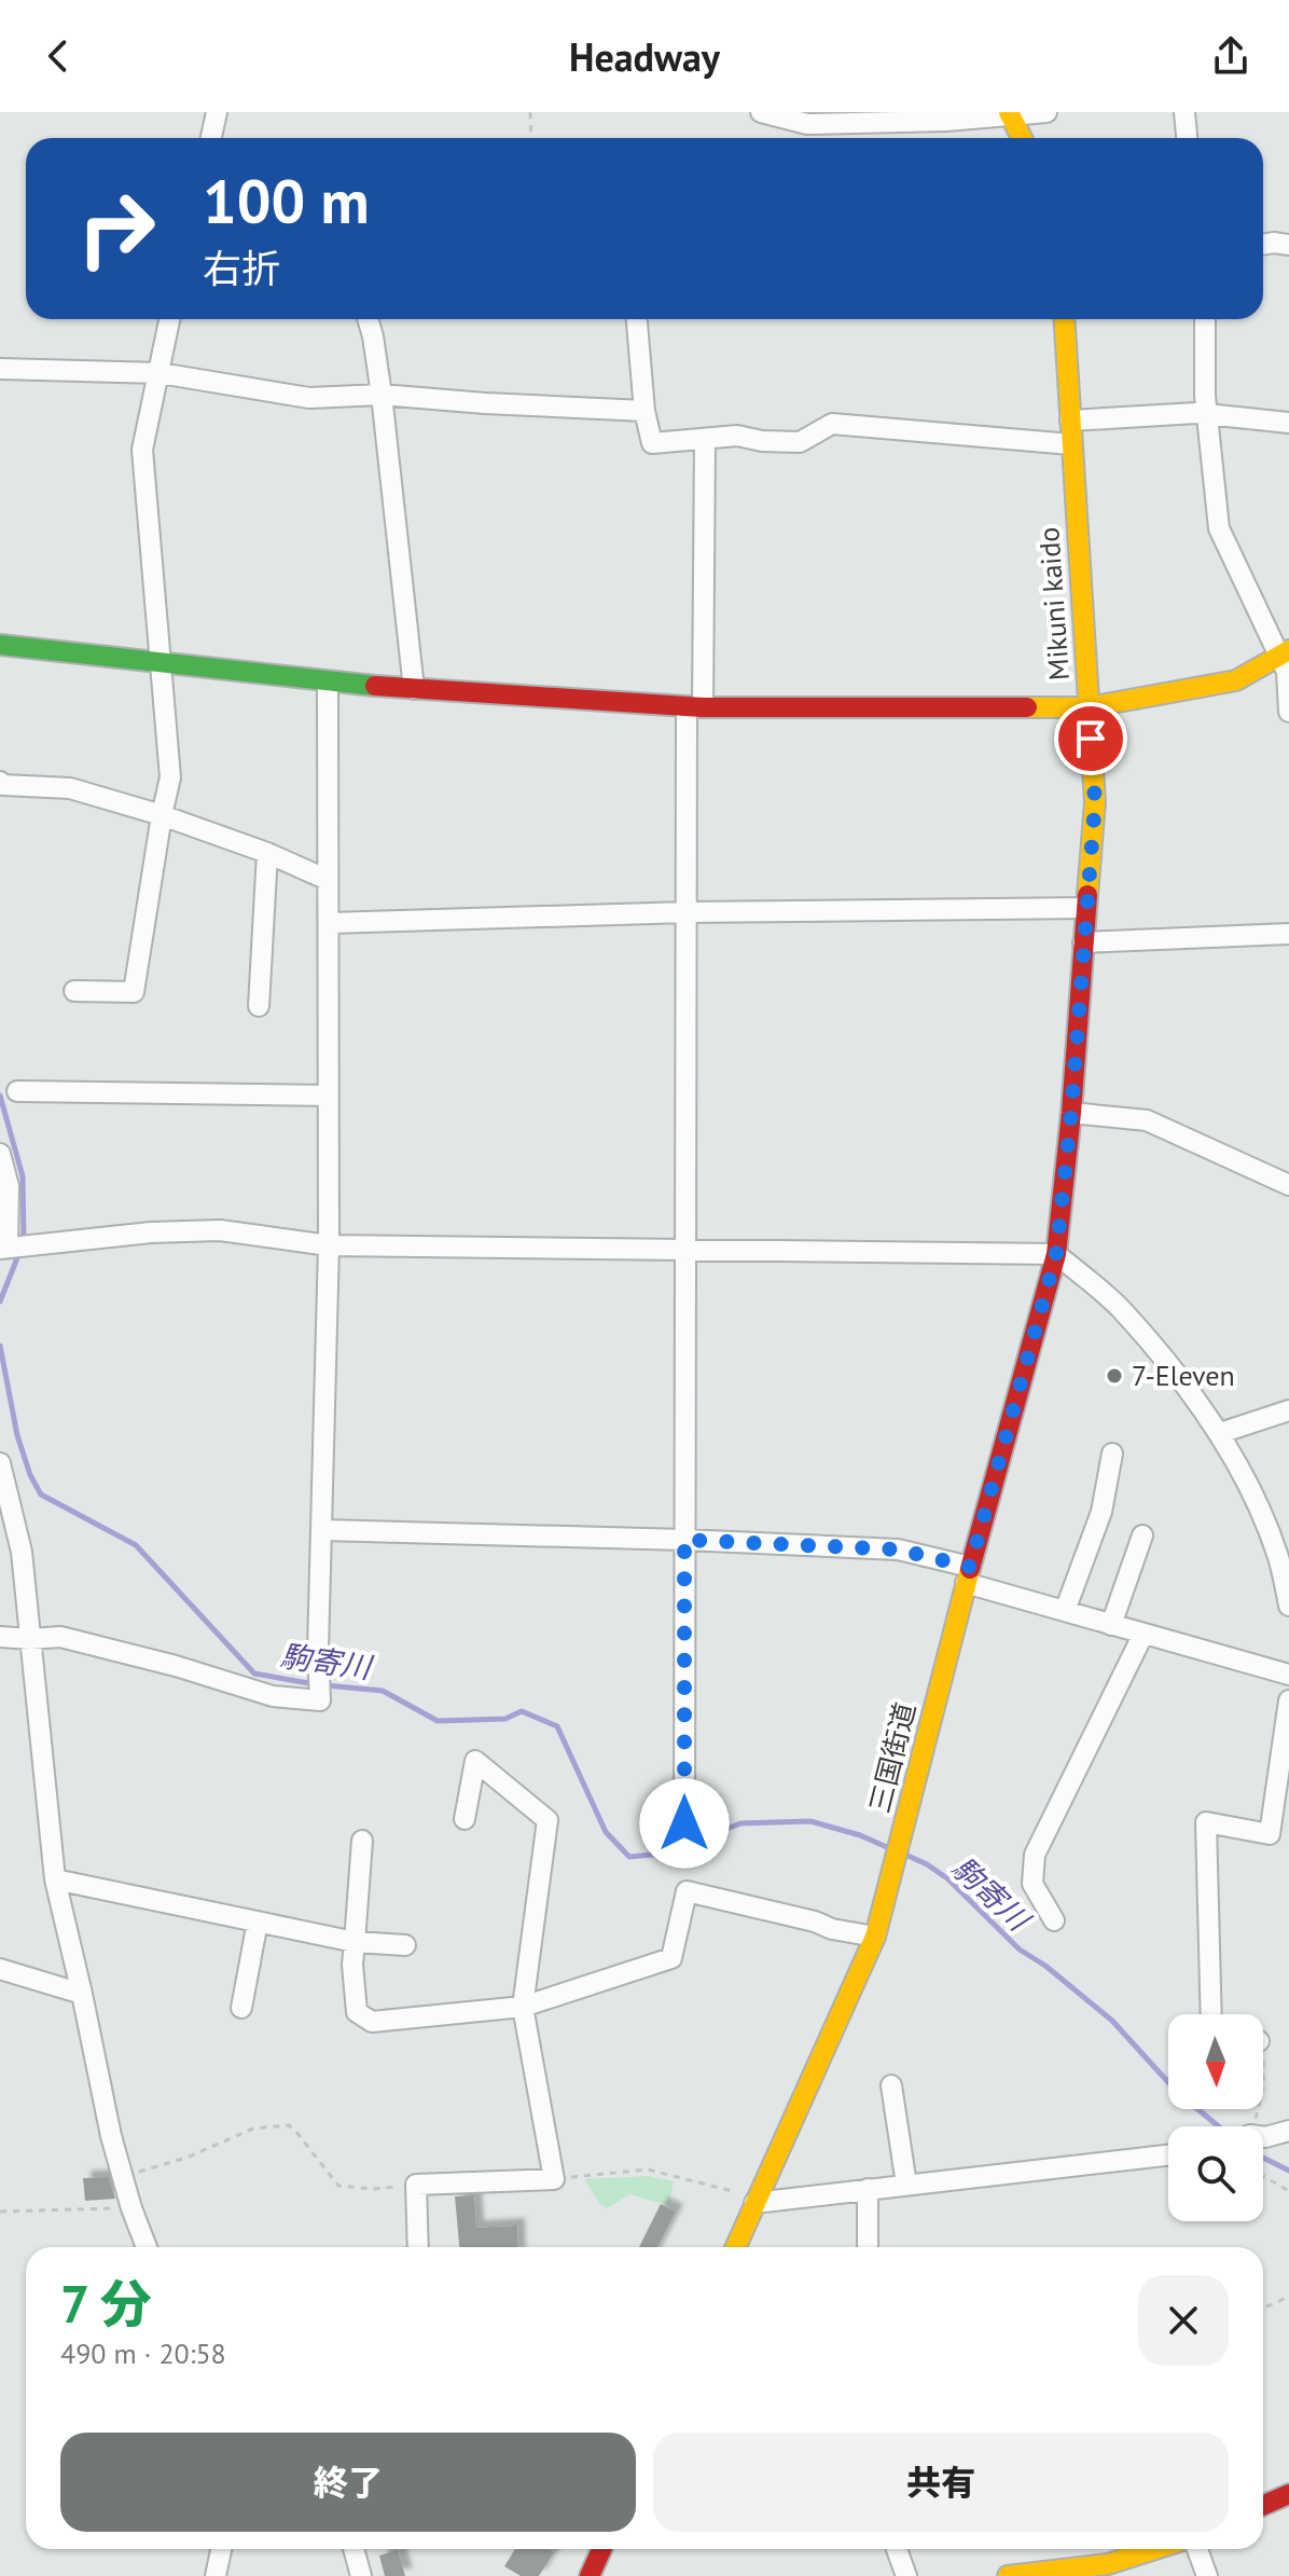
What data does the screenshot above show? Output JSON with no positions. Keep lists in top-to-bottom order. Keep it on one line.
{"streets":{"street":["Mikuni kaido","三国街道"]},"crossings":[["Mikuni kaido","三国街道"]],"water":["駒寄川"],"places":["7-Eleven"],"north":"bottom","page":{"header":"Headway","turn":["100 m","右折"],"heading":["7 分","490 m · 20:58"],"buttons":["終了","共有"]}}
